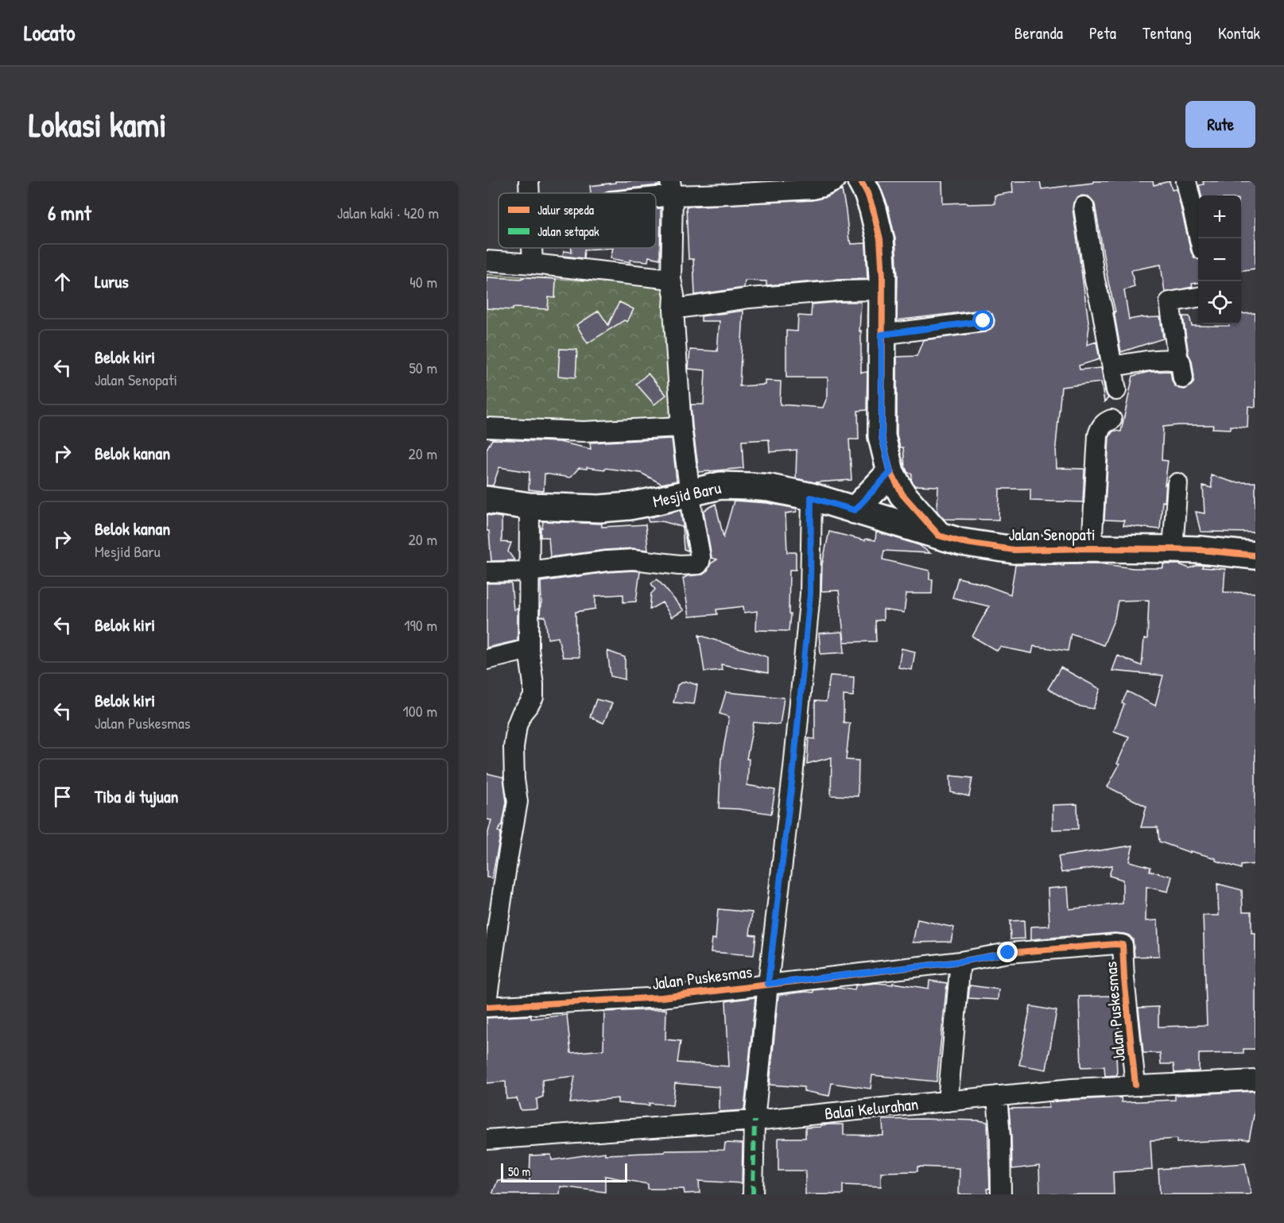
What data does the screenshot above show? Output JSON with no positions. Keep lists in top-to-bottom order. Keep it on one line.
{"streets":{"main road":["Mesjid Baru","Jalan Senopati"],"street":["Jalan Puskesmas","Balai Kelurahan"]},"crossings":[["Mesjid Baru","Jalan Senopati"],["Jalan Puskesmas","Balai Kelurahan"]],"legend":["Jalur sepeda","Jalan setapak"],"scale_bar":"50 m","page":{"header":"Locato","nav":["Beranda","Peta","Tentang","Kontak"],"buttons":"Rute","title":"Lokasi kami","heading":["6 mnt","Jalan kaki · 420 m"],"map_buttons":["+","−"],"list":[["Lurus","40 m"],["Belok kiri","Jalan Senopati","50 m"],["Belok kanan","20 m"],["Belok kanan","Mesjid Baru","20 m"],["Belok kiri","190 m"],["Belok kiri","Jalan Puskesmas","100 m"],"Tiba di tujuan"],"scale":"50 m"}}
